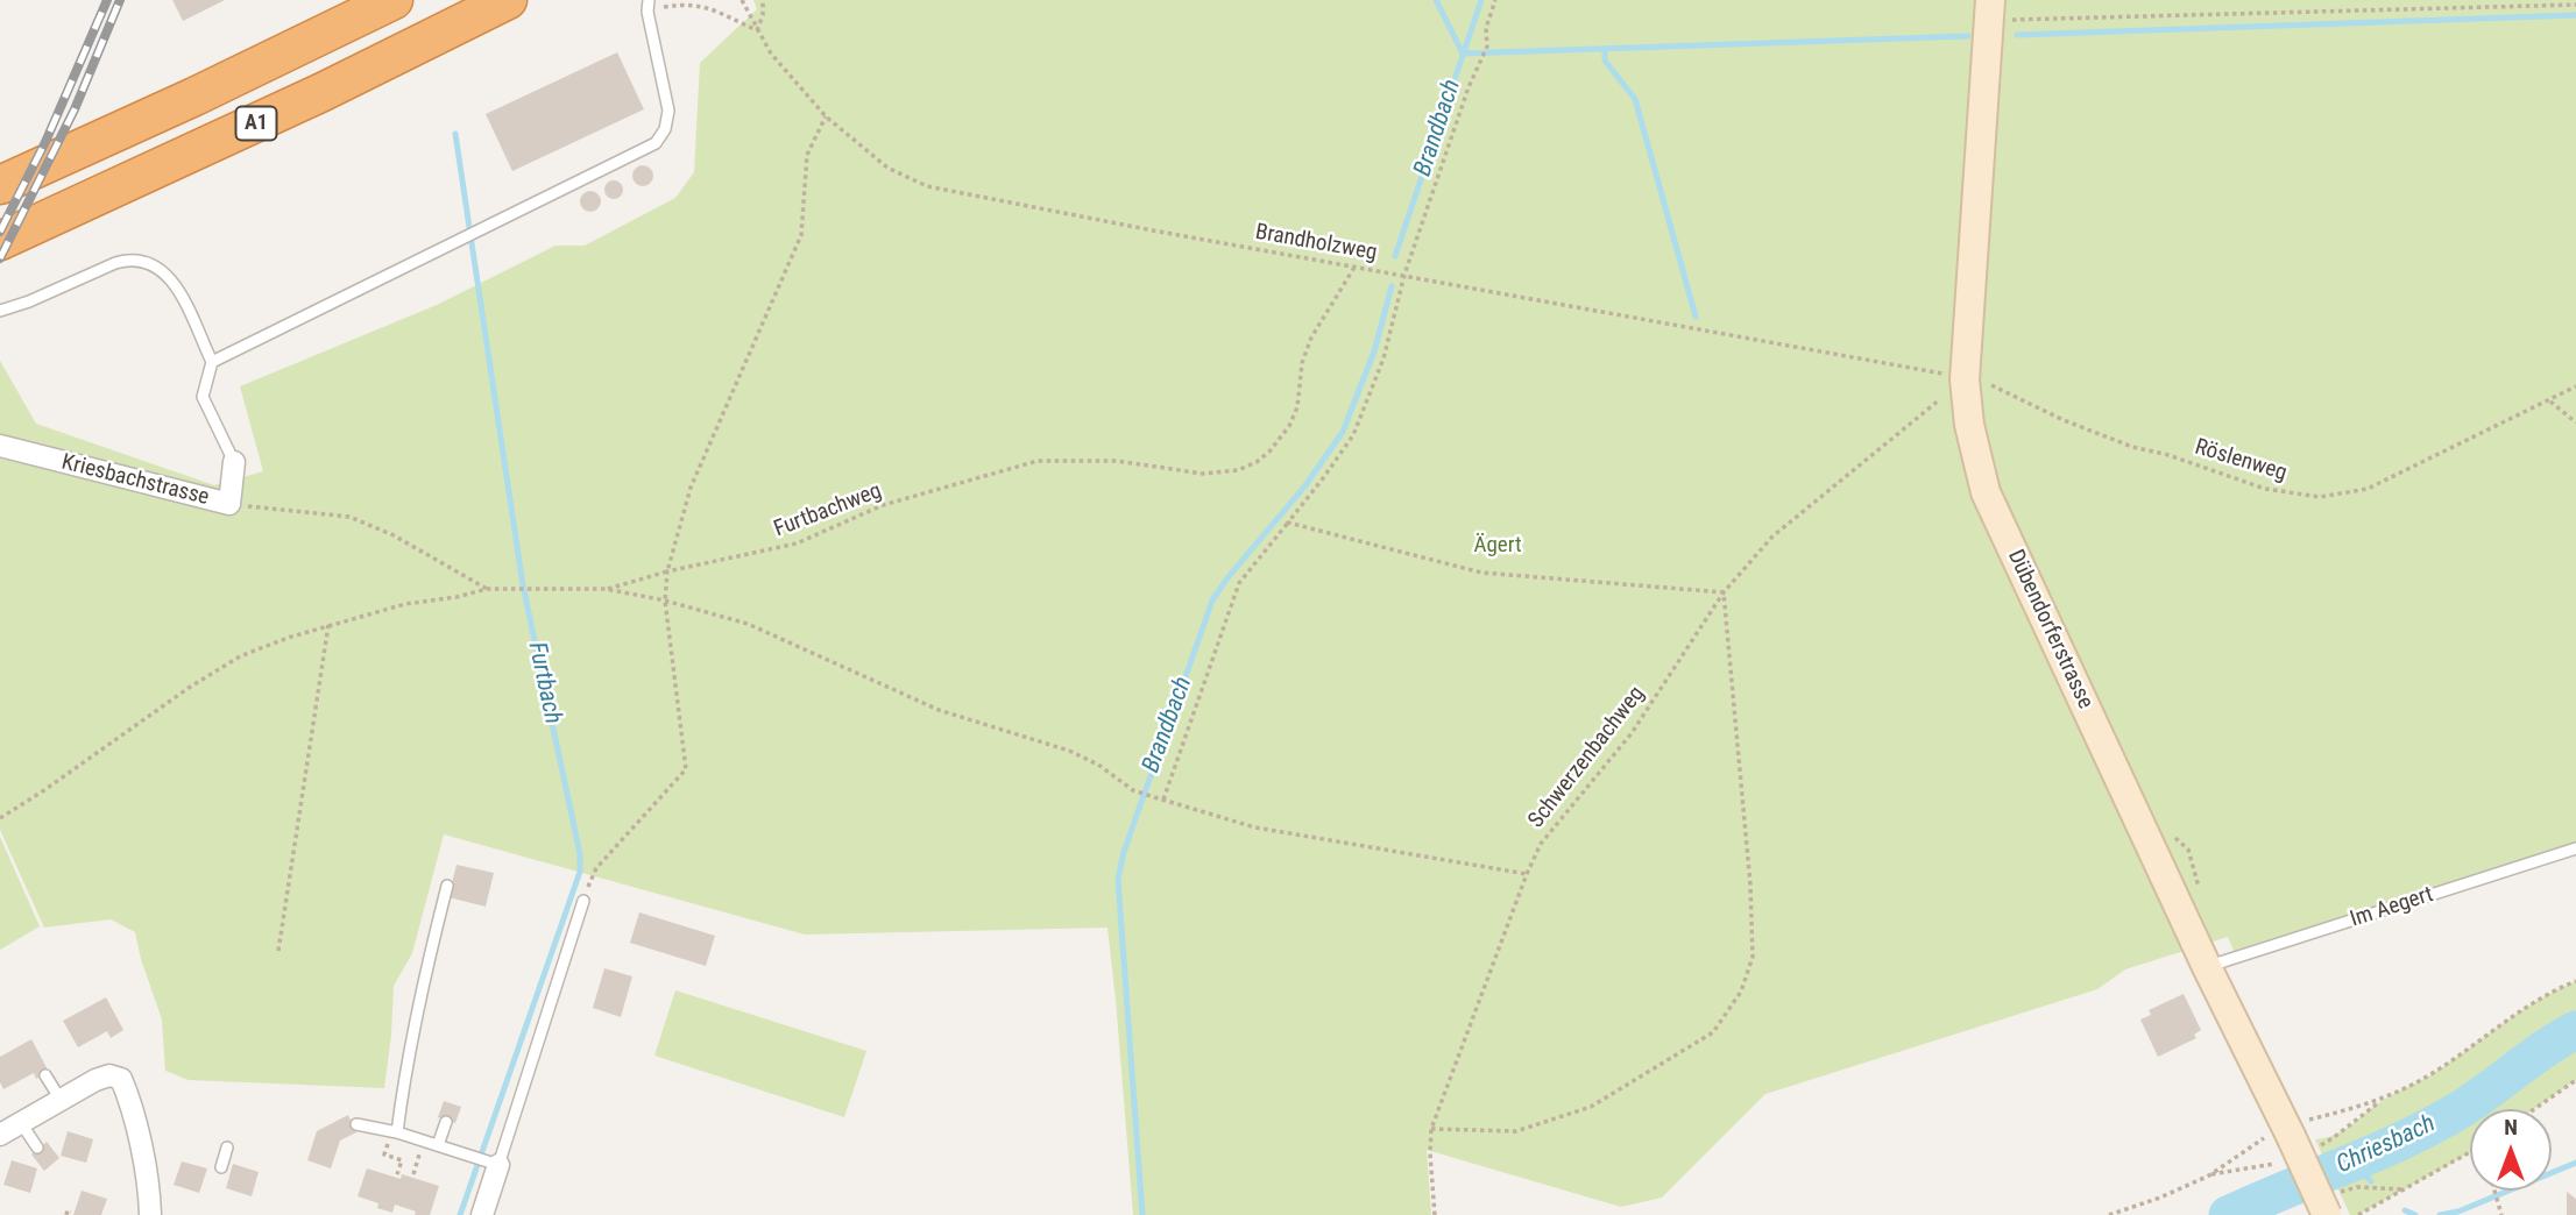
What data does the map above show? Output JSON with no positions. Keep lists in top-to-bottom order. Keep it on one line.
{"streets":{"highway":["A1"],"street":["Kriesbachstrasse","Dübendorferstrasse"],"lane":["Im Aegert"],"path":["Brandholzweg","Röslenweg","Furtbachweg","Schwerzenbachweg"]},"crossings":[["Brandholzweg","Röslenweg"],["Brandholzweg","Furtbachweg"],["Brandholzweg","Dübendorferstrasse"],["Brandholzweg","Schwerzenbachweg"],["Röslenweg","Dübendorferstrasse"],["Röslenweg","Schwerzenbachweg"],["Dübendorferstrasse","Schwerzenbachweg"],["Dübendorferstrasse","Im Aegert"]],"water":["Brandbach","Furtbach","Chriesbach"],"parks":["Ägert"],"north":"top"}
